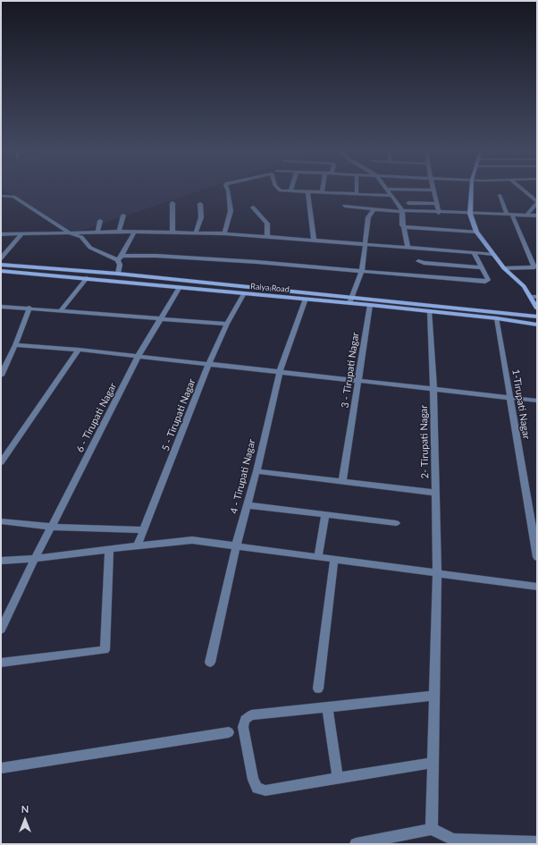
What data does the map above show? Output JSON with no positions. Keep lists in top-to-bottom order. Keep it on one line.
{"streets":{"street":["Raiya Road","3 - Tirupati Nagar","1-Tirupati Nagar","5 - Tirupati Nagar","6 - Tirupati Nagar","2- Tirupati Nagar","4 - Tirupati Nagar"]},"crossings":[["Raiya Road","3 - Tirupati Nagar"],["Raiya Road","1-Tirupati Nagar"],["Raiya Road","5 - Tirupati Nagar"],["Raiya Road","6 - Tirupati Nagar"],["Raiya Road","2- Tirupati Nagar"],["Raiya Road","4 - Tirupati Nagar"]],"north":"top"}
